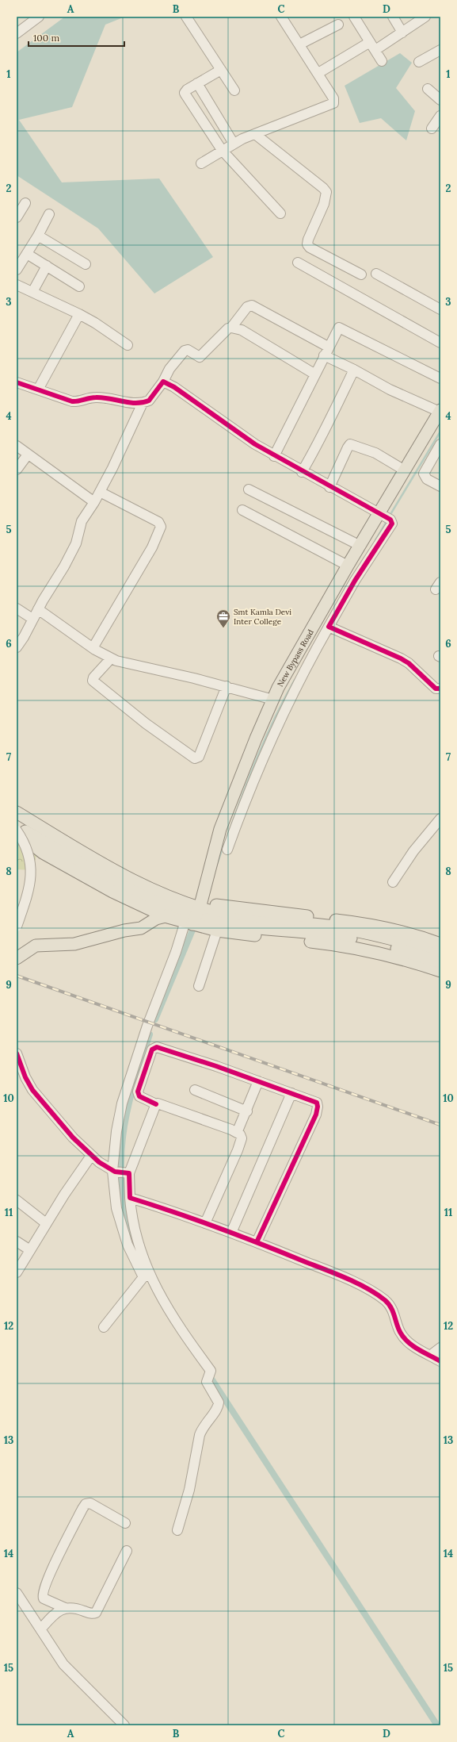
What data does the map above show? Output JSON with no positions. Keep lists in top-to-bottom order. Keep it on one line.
{"streets":{"main road":["New Bypass Road"]},"places":{"office":["Smt Kamla Devi Inter College"]},"scale_bar":"100 m","grid":{"columns":["A","B","C","D"],"rows":["1","2","3","4","5","6","7","8","9","10","11","12","13","14","15"]}}
